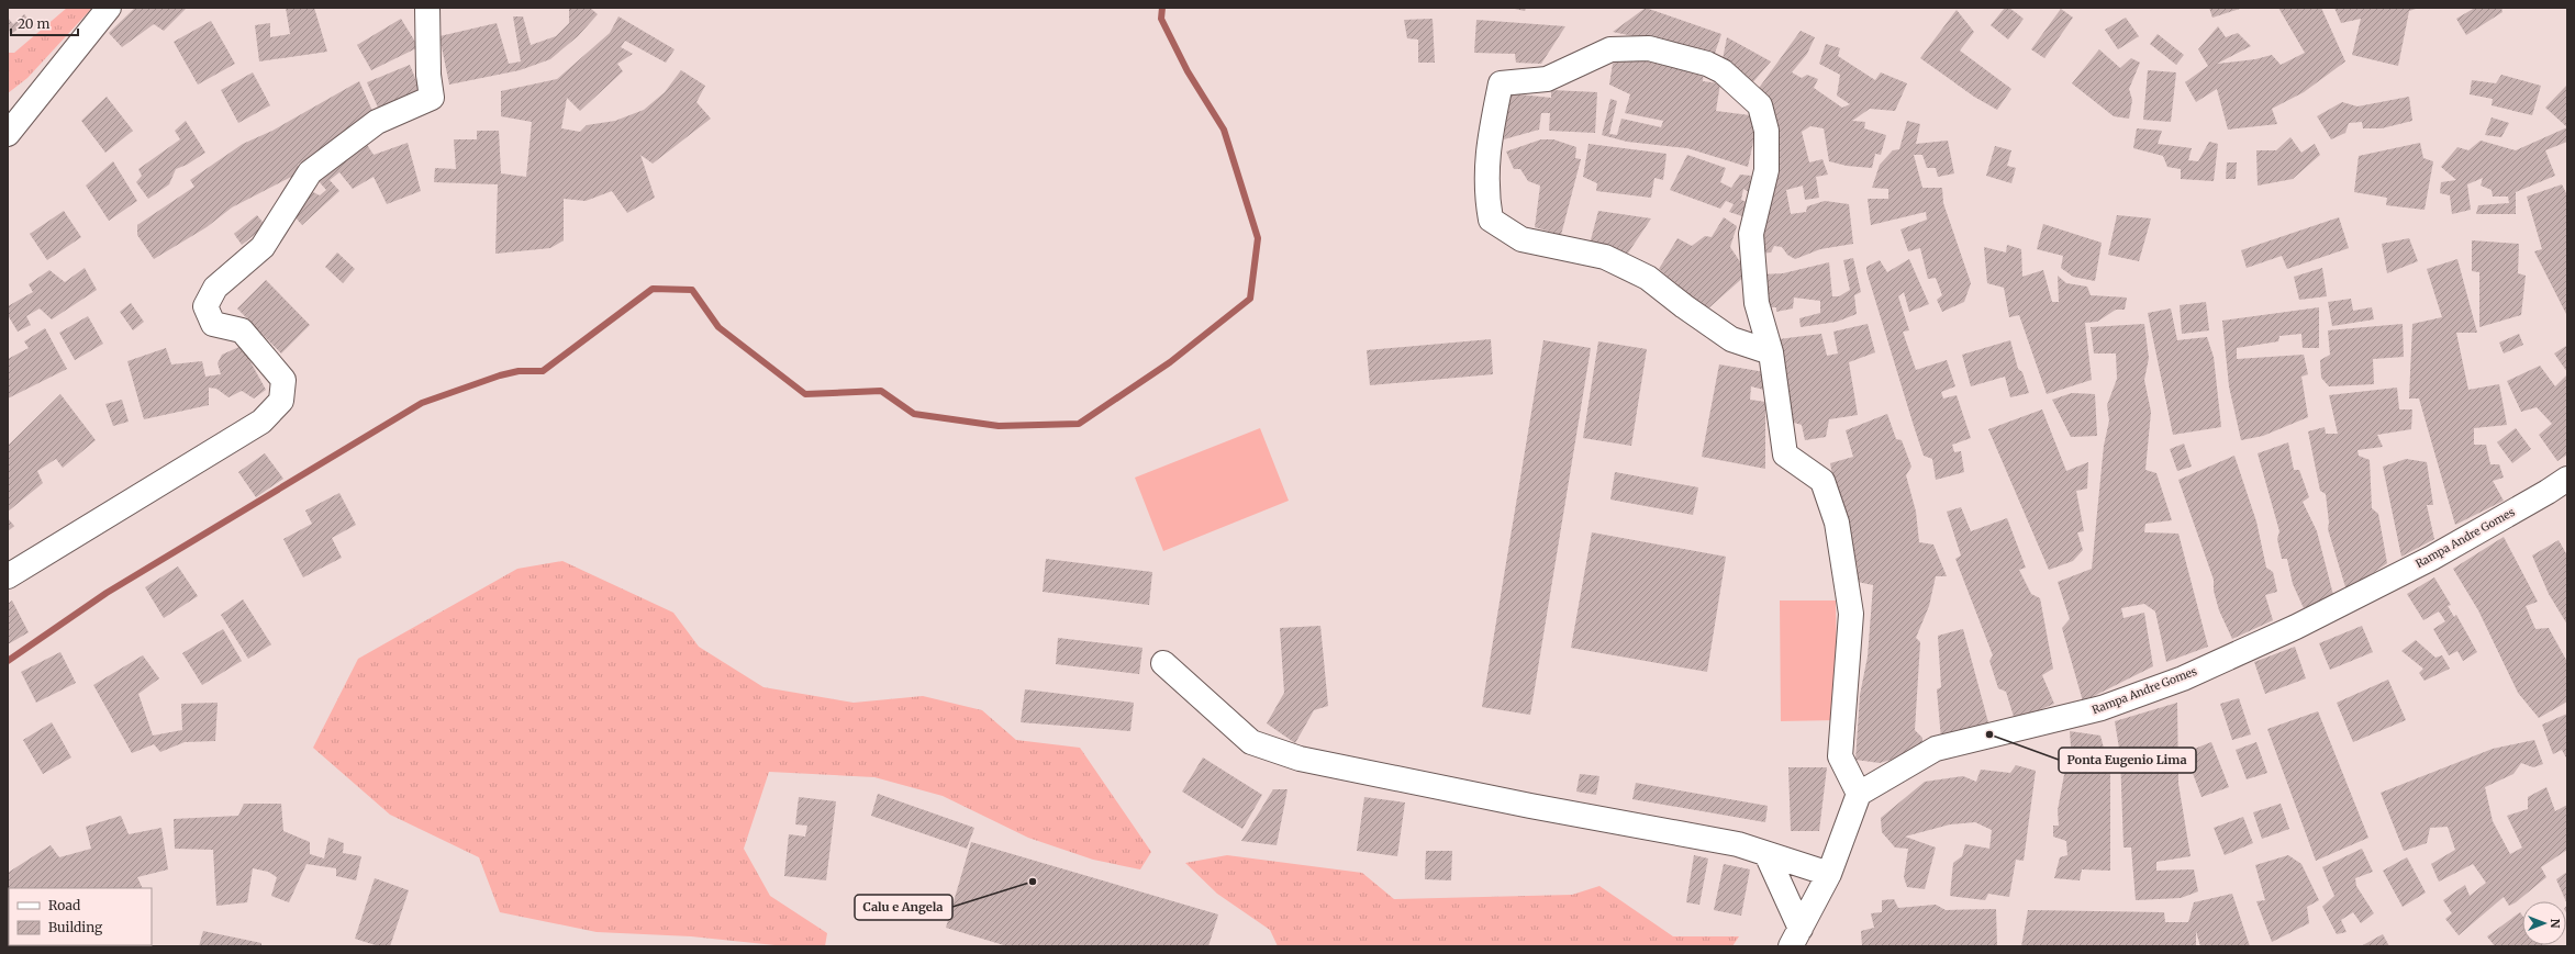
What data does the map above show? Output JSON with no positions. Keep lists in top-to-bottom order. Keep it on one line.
{"streets":{"street":["Rampa Andre Gomes"]},"places":["Ponta Eugenio Lima","Calu e Angela"],"legend":["Road","Building"],"scale_bar":"20 m","north":"right"}
